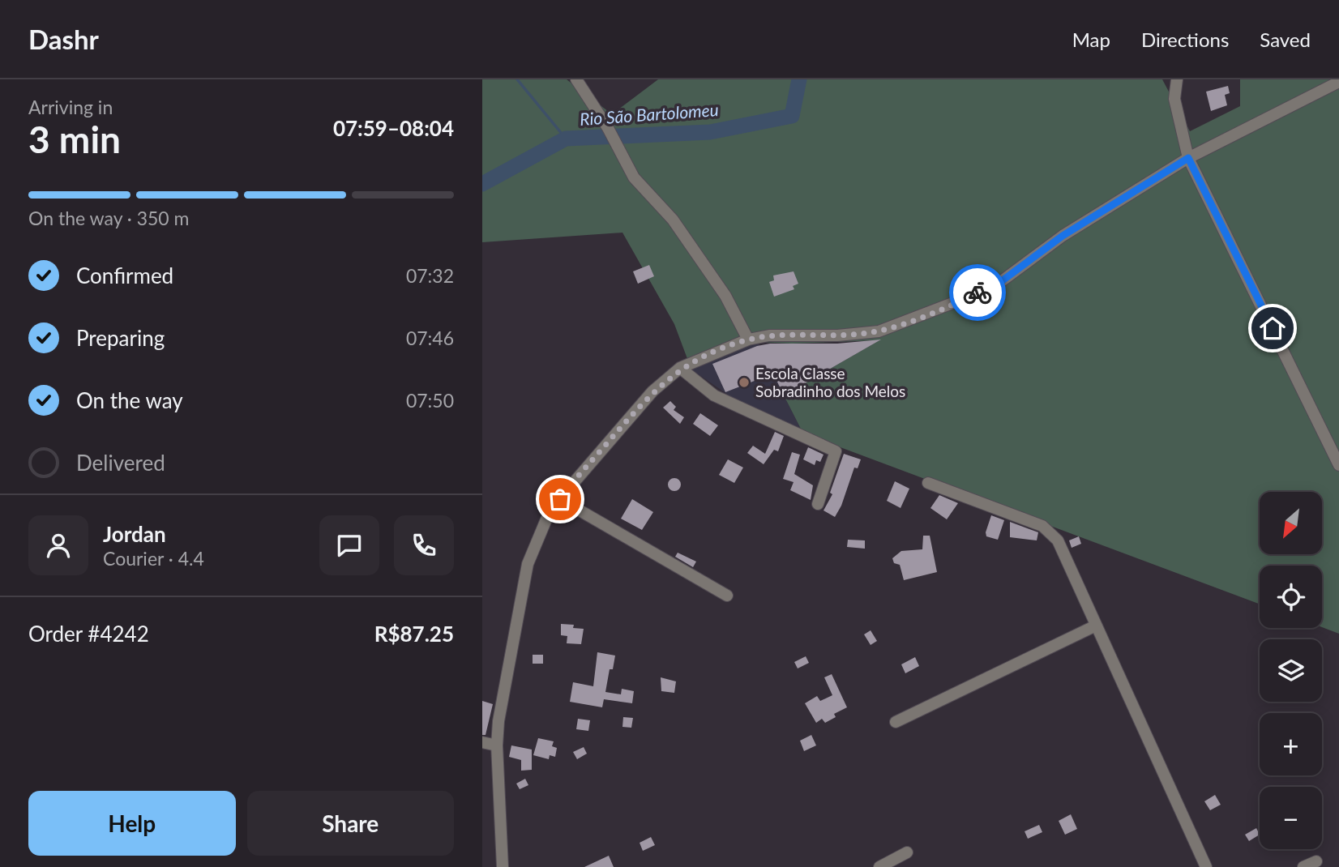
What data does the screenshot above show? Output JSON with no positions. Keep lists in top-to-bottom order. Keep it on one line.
{"water":["Rio São Bartolomeu"],"places":["Escola Classe Sobradinho dos Melos"],"north":"bottom left","page":{"header":"Dashr","nav":["Map","Directions","Saved"],"heading":["3 min","Arriving in","07:59–08:04"],"panel":["Jordan","Courier · 4.4","Order #4242","R$87.25"],"bar":"On the way · 350 m","list":[["Confirmed","07:32"],["Preparing","07:46"],["On the way","07:50"],"Delivered"],"map_buttons":["+","−"],"buttons":["Help","Share"]}}
